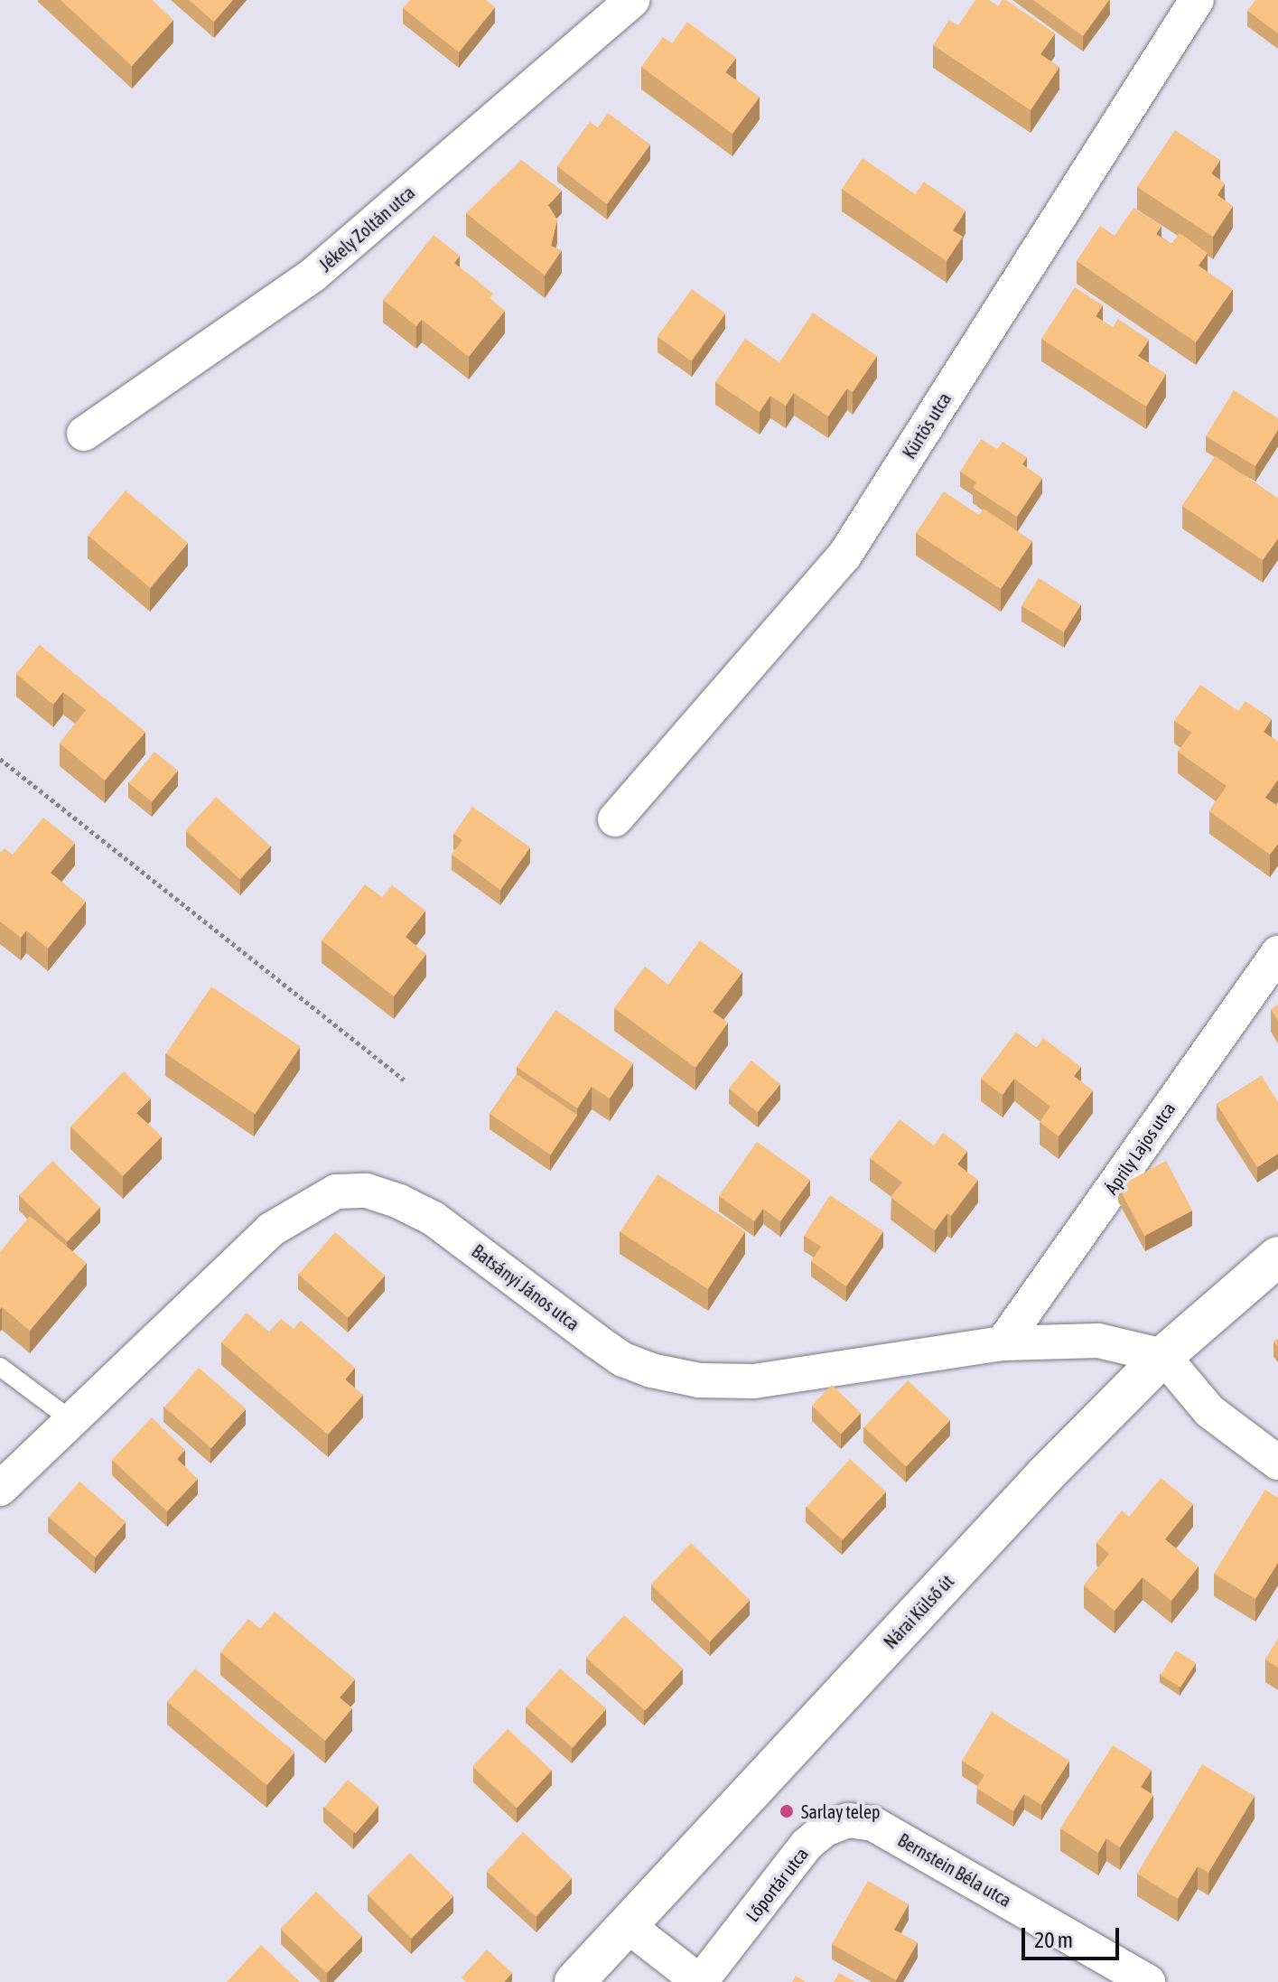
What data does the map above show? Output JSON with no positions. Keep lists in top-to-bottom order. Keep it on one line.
{"streets":{"street":["Jékely Zoltán utca","Kürtös utca","Áprily Lajos utca","Batsányi János utca","Nárai Külső út","Bernstein Béla utca","Lőportár utca"]},"crossings":[["Áprily Lajos utca","Batsányi János utca"],["Batsányi János utca","Nárai Külső út"],["Bernstein Béla utca","Lőportár utca"]],"places":["Sarlay telep"],"scale_bar":"20 m"}
